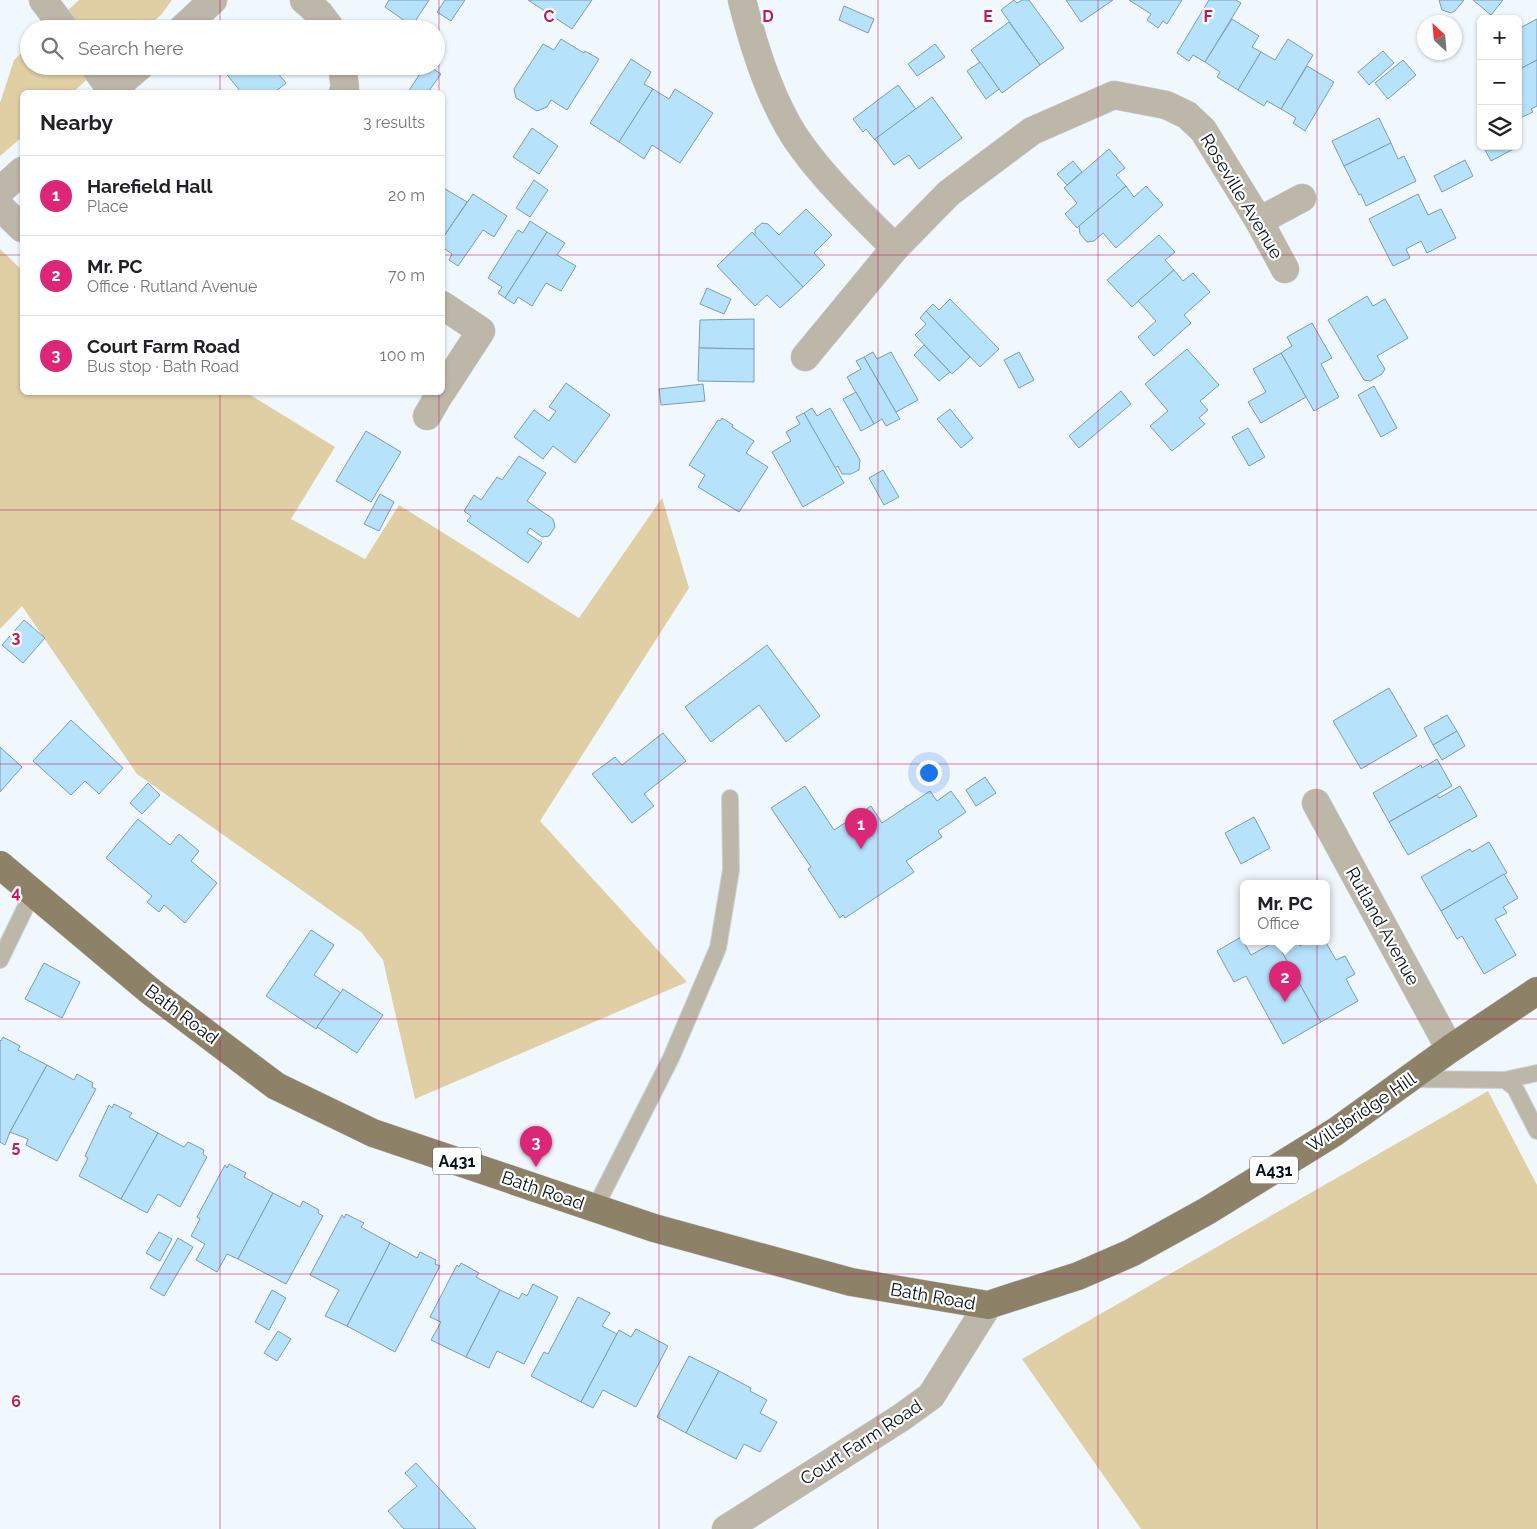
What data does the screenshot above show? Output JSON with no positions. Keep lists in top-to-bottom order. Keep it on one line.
{"streets":{"main road":["Bath Road","Willsbridge Hill","A431"],"street":["Roseville Avenue","Rutland Avenue","Court Farm Road"]},"crossings":[["Rutland Avenue","Willsbridge Hill"],["Bath Road","Willsbridge Hill"],["Bath Road","Court Farm Road"],["Willsbridge Hill","Court Farm Road"]],"north":"top left","page":{"map_buttons":["+","−"],"search":"Search here","heading":["Nearby","3 results"],"list":[{"mark":"1","name":"Harefield Hall","note":"Place","value":"20 m"},{"mark":"2","name":"Mr. PC","note":"Office · Rutland Avenue","value":"70 m"},{"mark":"3","name":"Court Farm Road","note":"Bus stop · Bath Road","value":"100 m"}],"pins":["1","2","3"],"popup":["Mr. PC","Office"]},"grid":{"columns":["C","D","E","F"],"rows":["3","4","5","6"]}}
